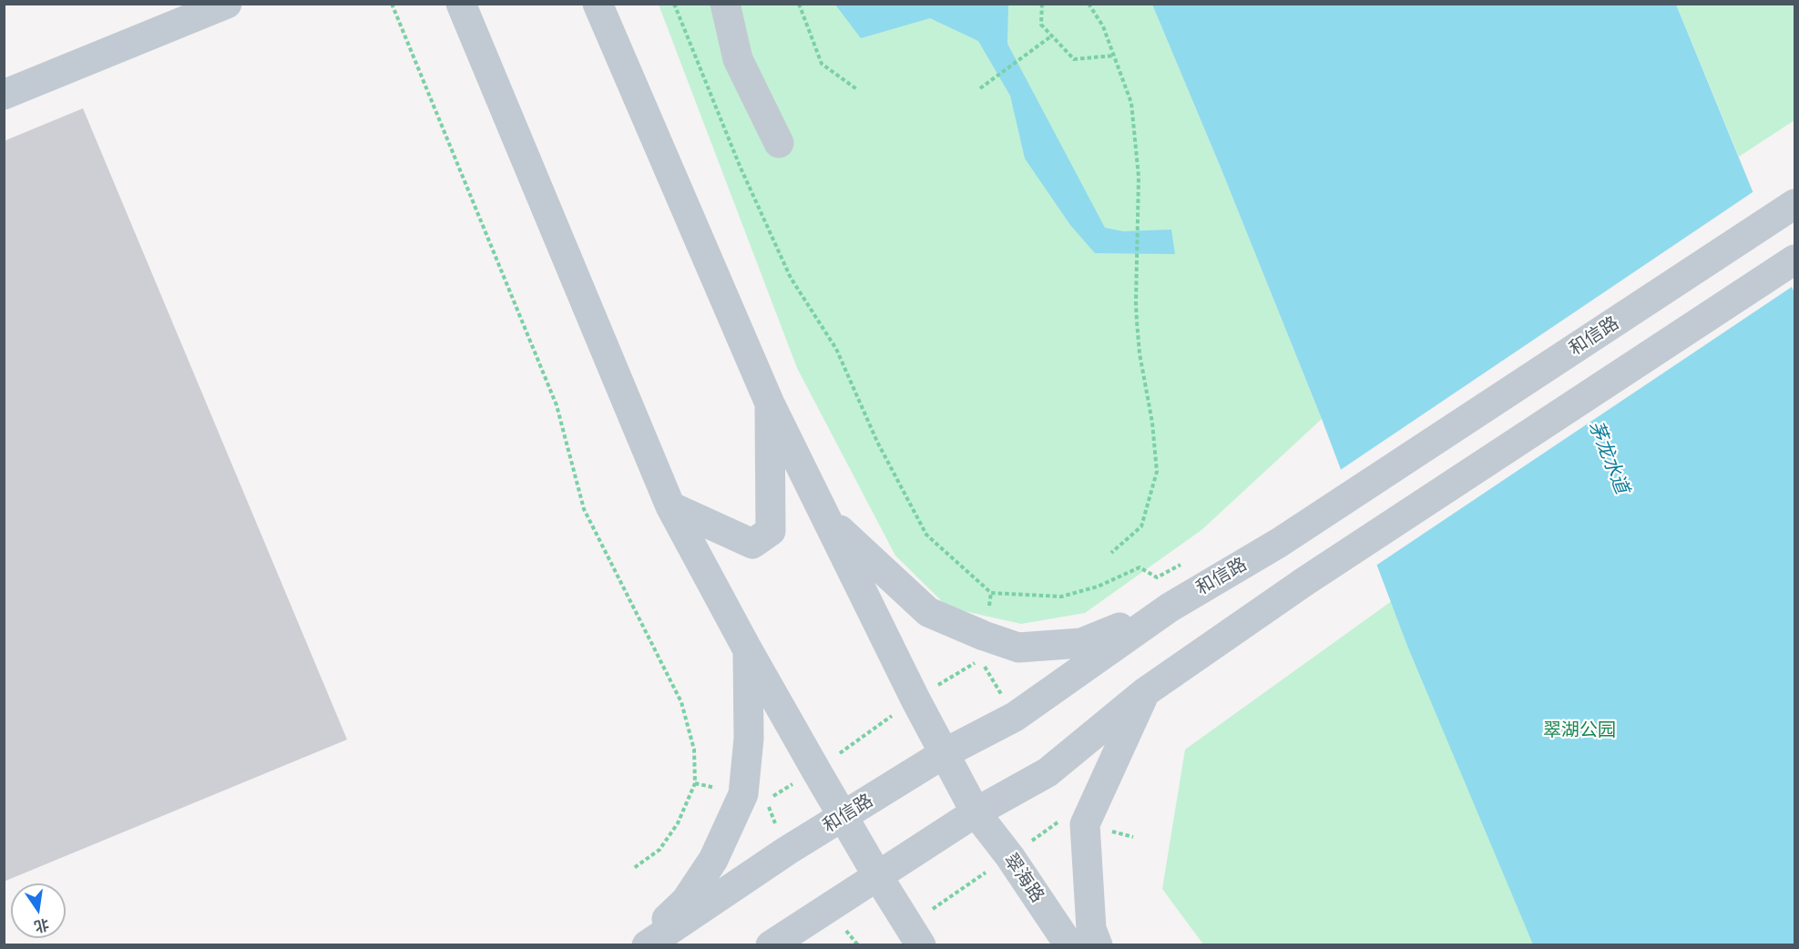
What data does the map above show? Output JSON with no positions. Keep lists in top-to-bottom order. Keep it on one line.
{"streets":{"street":["和信路","翠海路"]},"crossings":[["和信路","翠海路"]],"water":["茅龙水道"],"parks":["翠湖公园"],"north":"bottom"}
